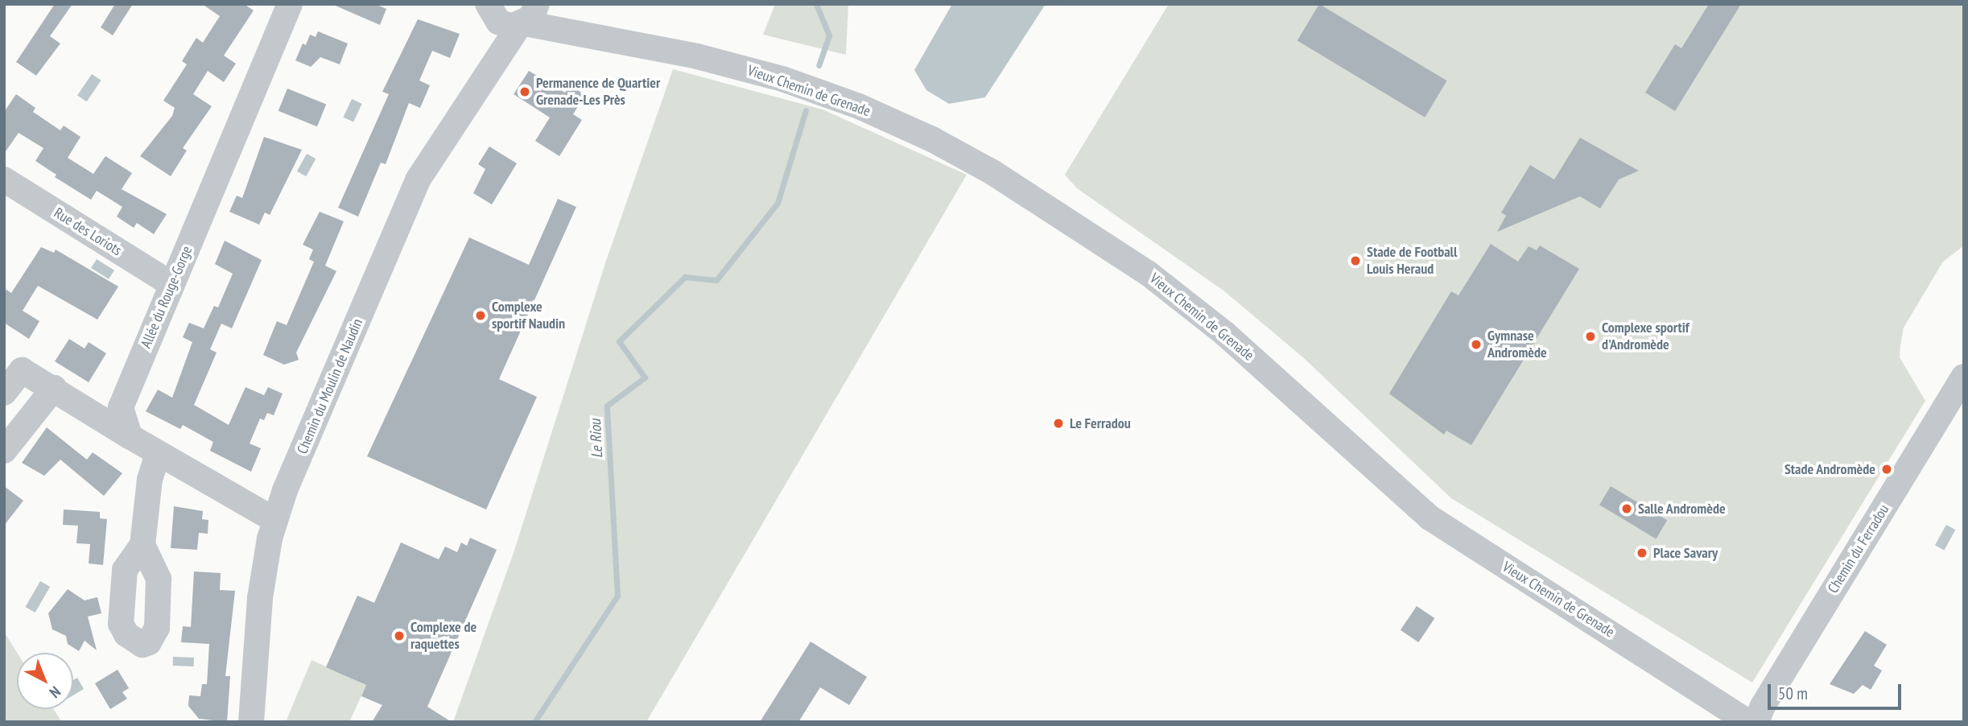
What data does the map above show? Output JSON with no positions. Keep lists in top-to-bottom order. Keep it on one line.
{"streets":{"street":["Vieux Chemin de Grenade","Rue des Loriots","Allée du Rouge-Gorge","Chemin du Moulin de Naudin","Chemin du Ferradou"]},"crossings":[["Vieux Chemin de Grenade","Chemin du Moulin de Naudin"],["Rue des Loriots","Allée du Rouge-Gorge"]],"water":["Le Riou"],"places":["Permanence de Quartier Grenade-Les Près","Stade de Football Louis Heraud","Complexe sportif Naudin","Complexe sportif d'Andromède","Gymnase Andromède","Le Ferradou","Stade Andromède","Salle Andromède","Place Savary","Complexe de raquettes"],"scale_bar":"50 m","north":"bottom right"}
